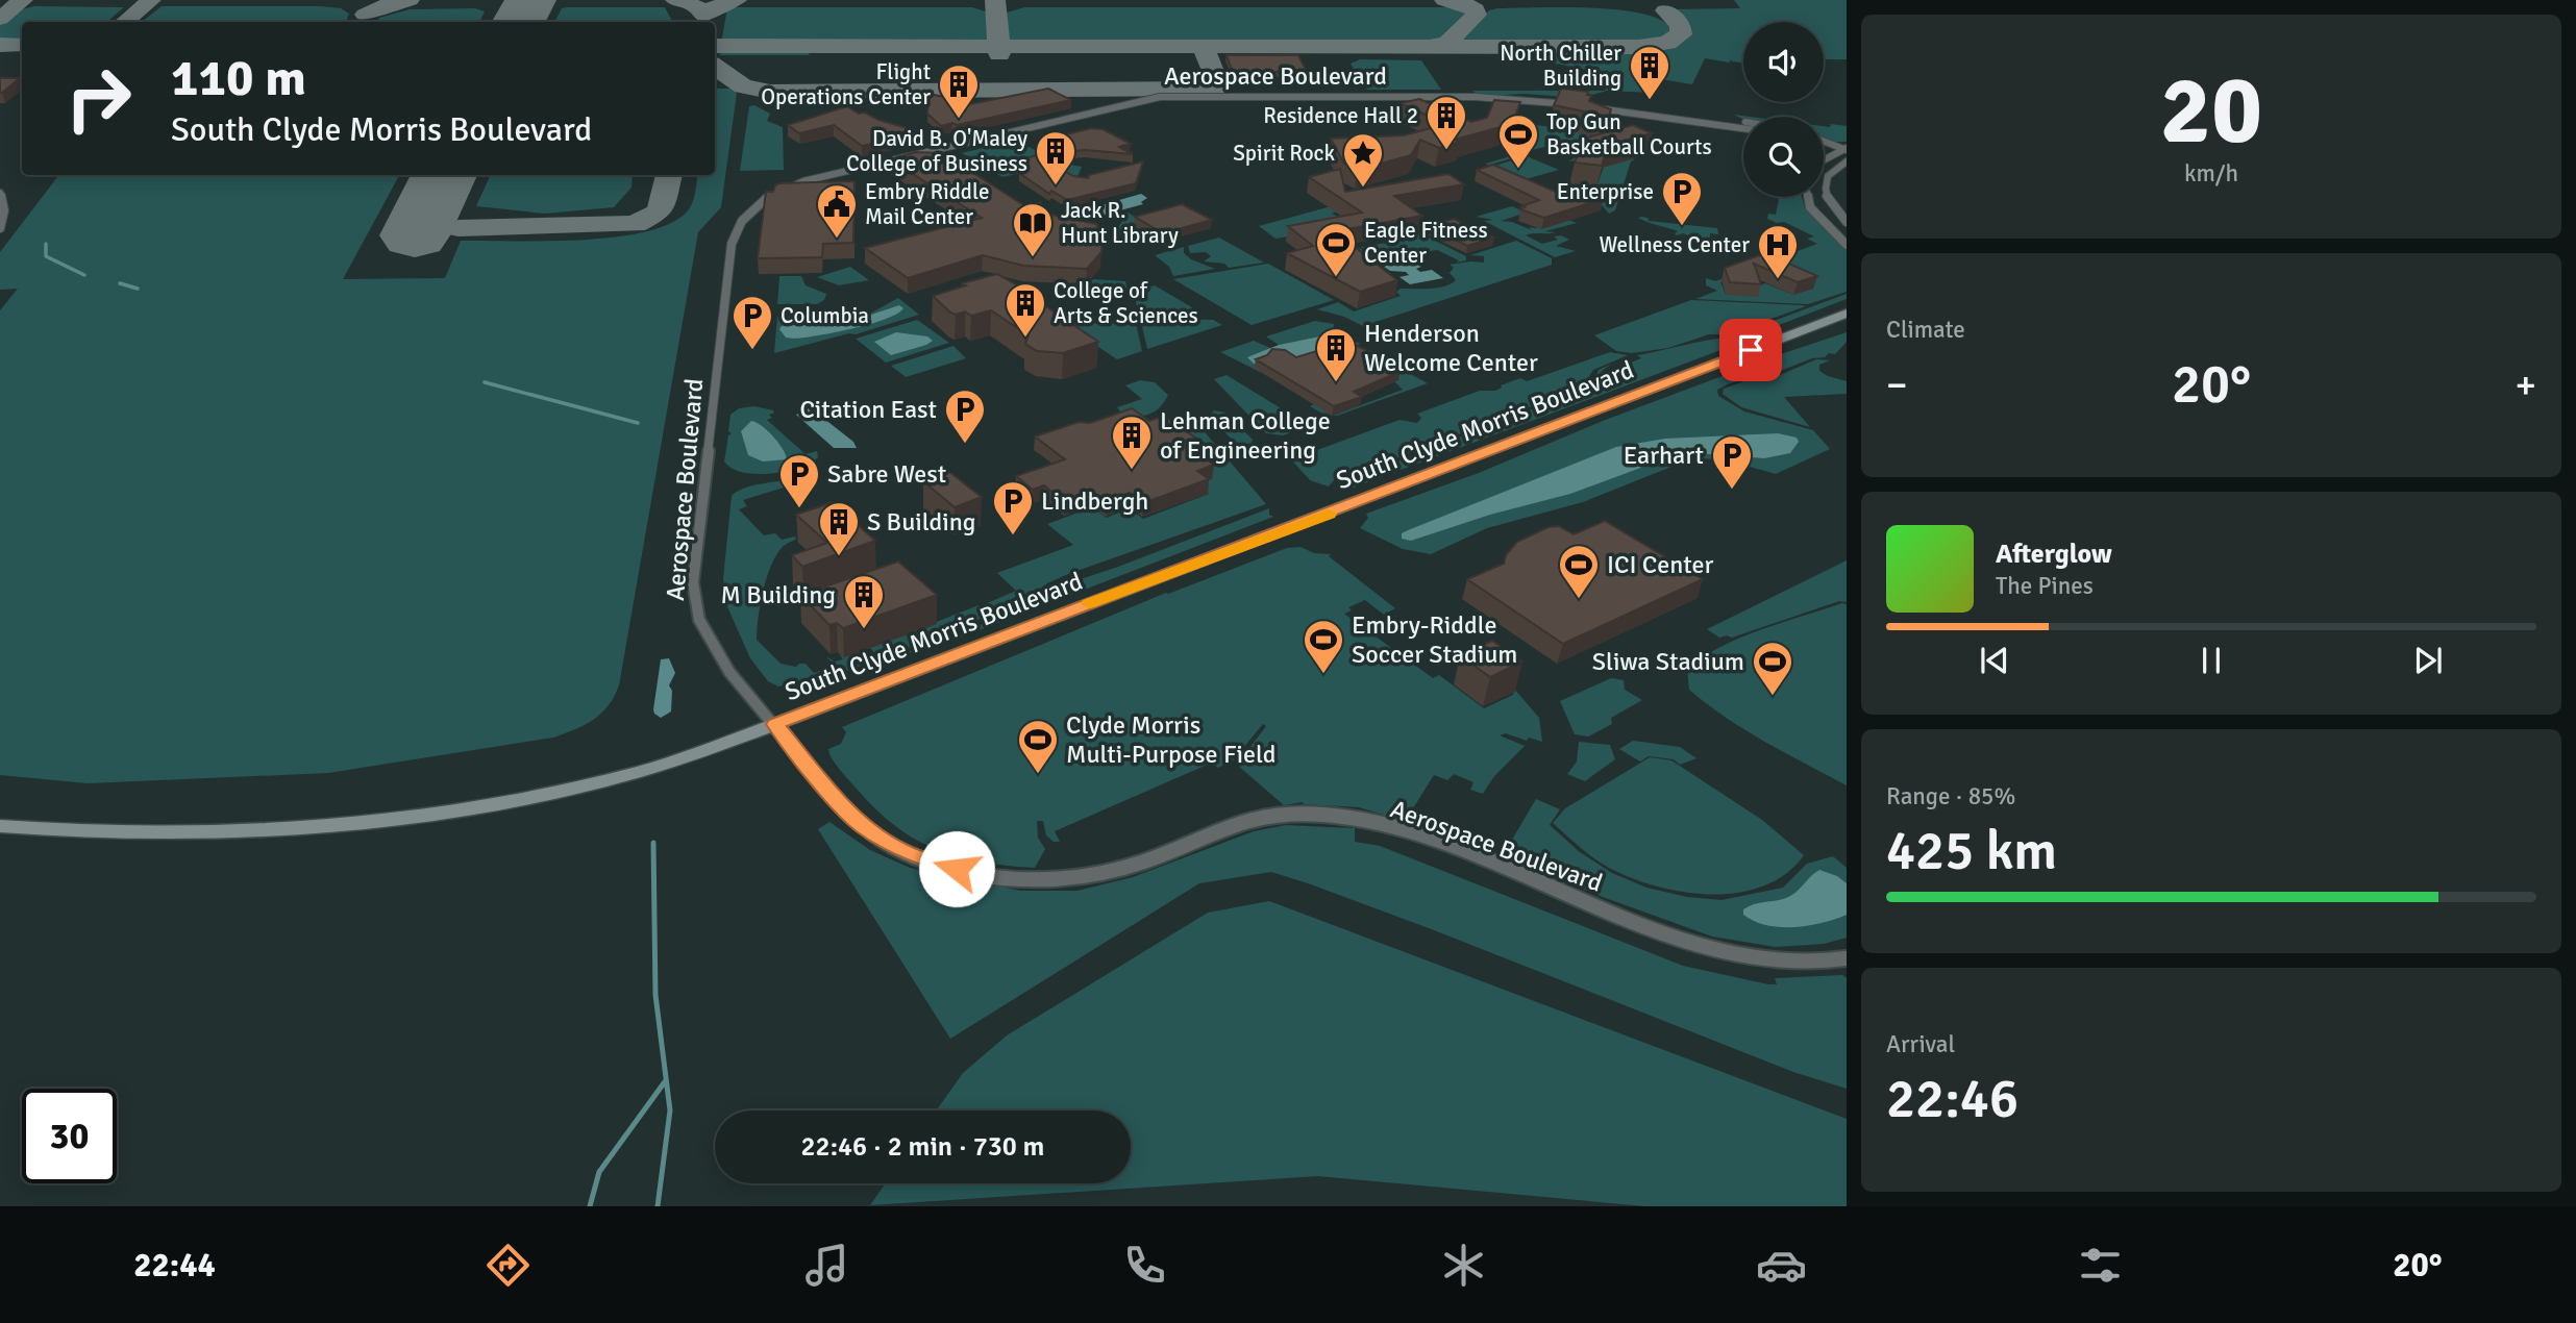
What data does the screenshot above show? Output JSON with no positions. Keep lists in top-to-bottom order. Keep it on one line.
{"streets":{"main road":["South Clyde Morris Boulevard"],"street":["Aerospace Boulevard"]},"crossings":[["Aerospace Boulevard","South Clyde Morris Boulevard"]],"places":{"building":["North Chiller Building","Flight Operations Center","Residence Hall 2","David B. O'Maley College of Business","College of Arts & Sciences","Henderson Welcome Center","Lehman College of Engineering","S Building","M Building"],"sports":["Top Gun Basketball Courts","Eagle Fitness Center","ICI Center","Embry-Riddle Soccer Stadium","Sliwa Stadium","Clyde Morris Multi-Purpose Field"],"place":["Spirit Rock"],"parking":["Enterprise","Columbia","Citation East","Earhart","Sabre West","Lindbergh"],"public building":["Embry Riddle Mail Center"],"library":["Jack R. Hunt Library"],"hospital":["Wellness Center"]},"page":{"tile":[["20","km/h"],"Climate",["Range · 85%","425 km"],["Arrival","22:46"]],"turn":["110 m","South Clyde Morris Boulevard"],"heat":["−","20°","+"],"song":["Afterglow","The Pines"],"limit":"30","trip":"22:46 · 2 min · 730 m","tabs":["22:44","20°"]}}
